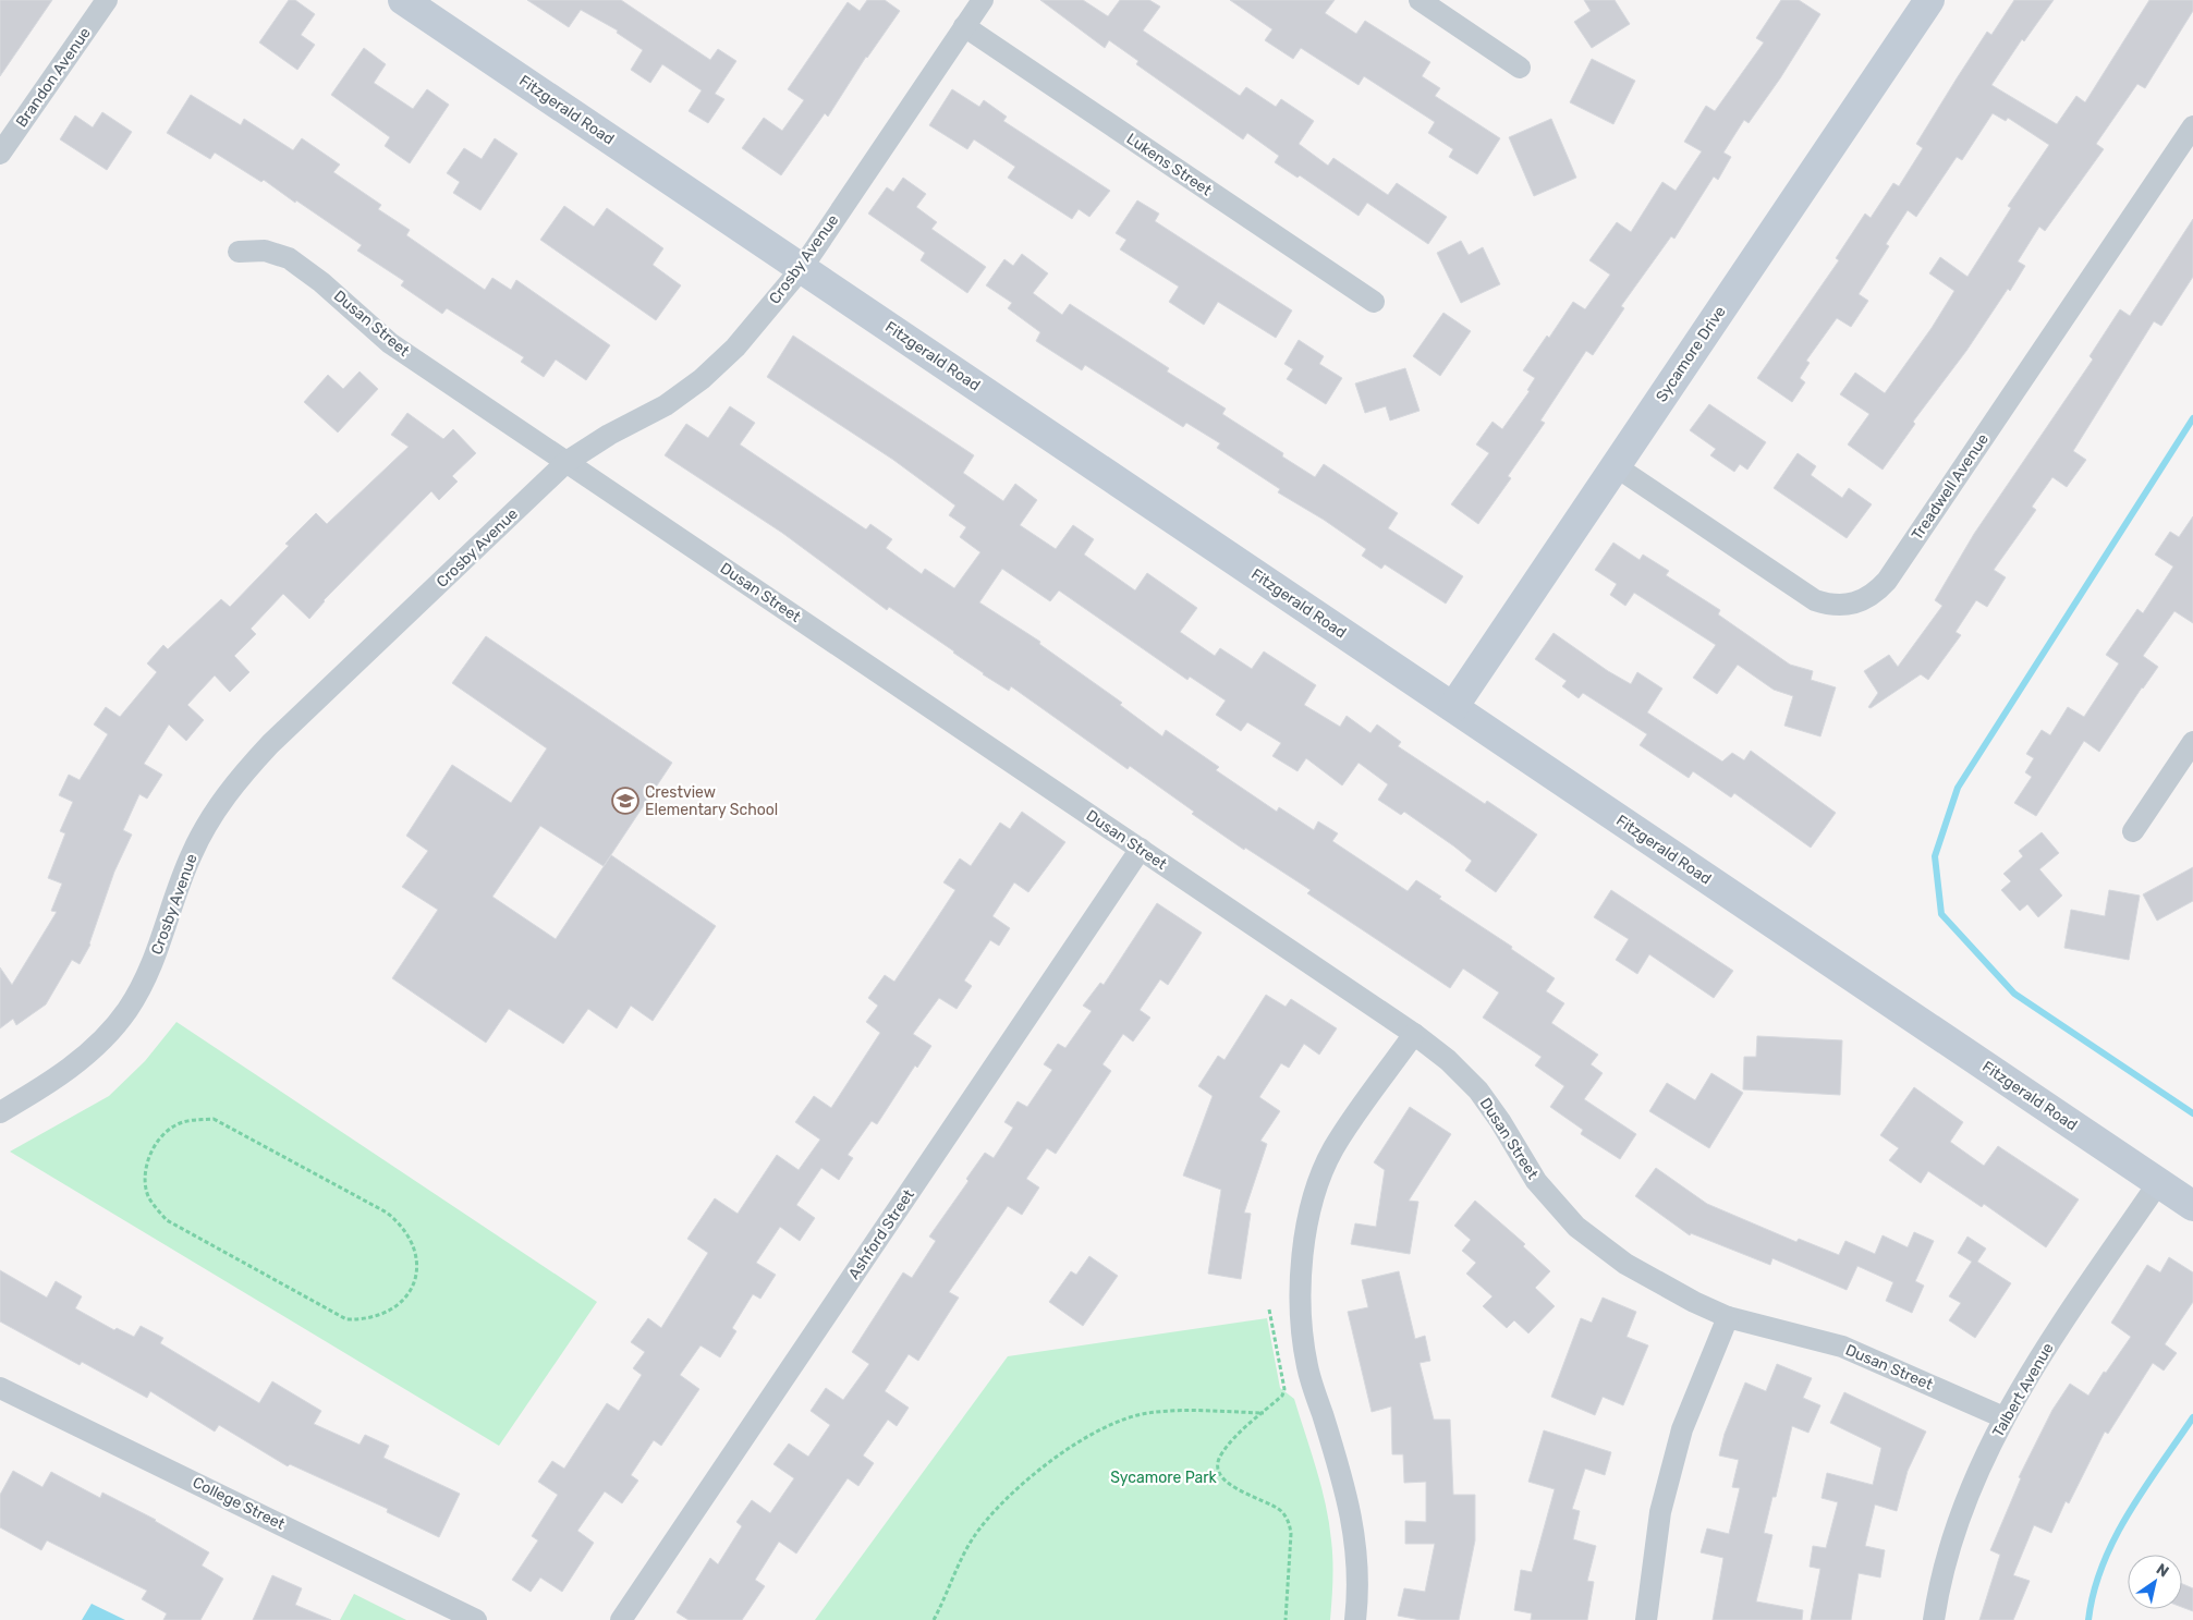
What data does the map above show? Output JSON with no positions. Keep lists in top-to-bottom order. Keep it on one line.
{"streets":{"main road":["Fitzgerald Road","Sycamore Drive"],"street":["Brandon Avenue","Lukens Street","Crosby Avenue","Dusan Street","Treadwell Avenue","Ashford Street","Talbert Avenue","College Street"]},"crossings":[["Fitzgerald Road","Crosby Avenue"],["Fitzgerald Road","Sycamore Drive"],["Fitzgerald Road","Talbert Avenue"],["Lukens Street","Crosby Avenue"],["Crosby Avenue","Dusan Street"],["Dusan Street","Ashford Street"],["Dusan Street","Talbert Avenue"],["Sycamore Drive","Treadwell Avenue"]],"parks":["Sycamore Park"],"places":{"school or university":["Crestview Elementary School"]},"north":"top right"}
